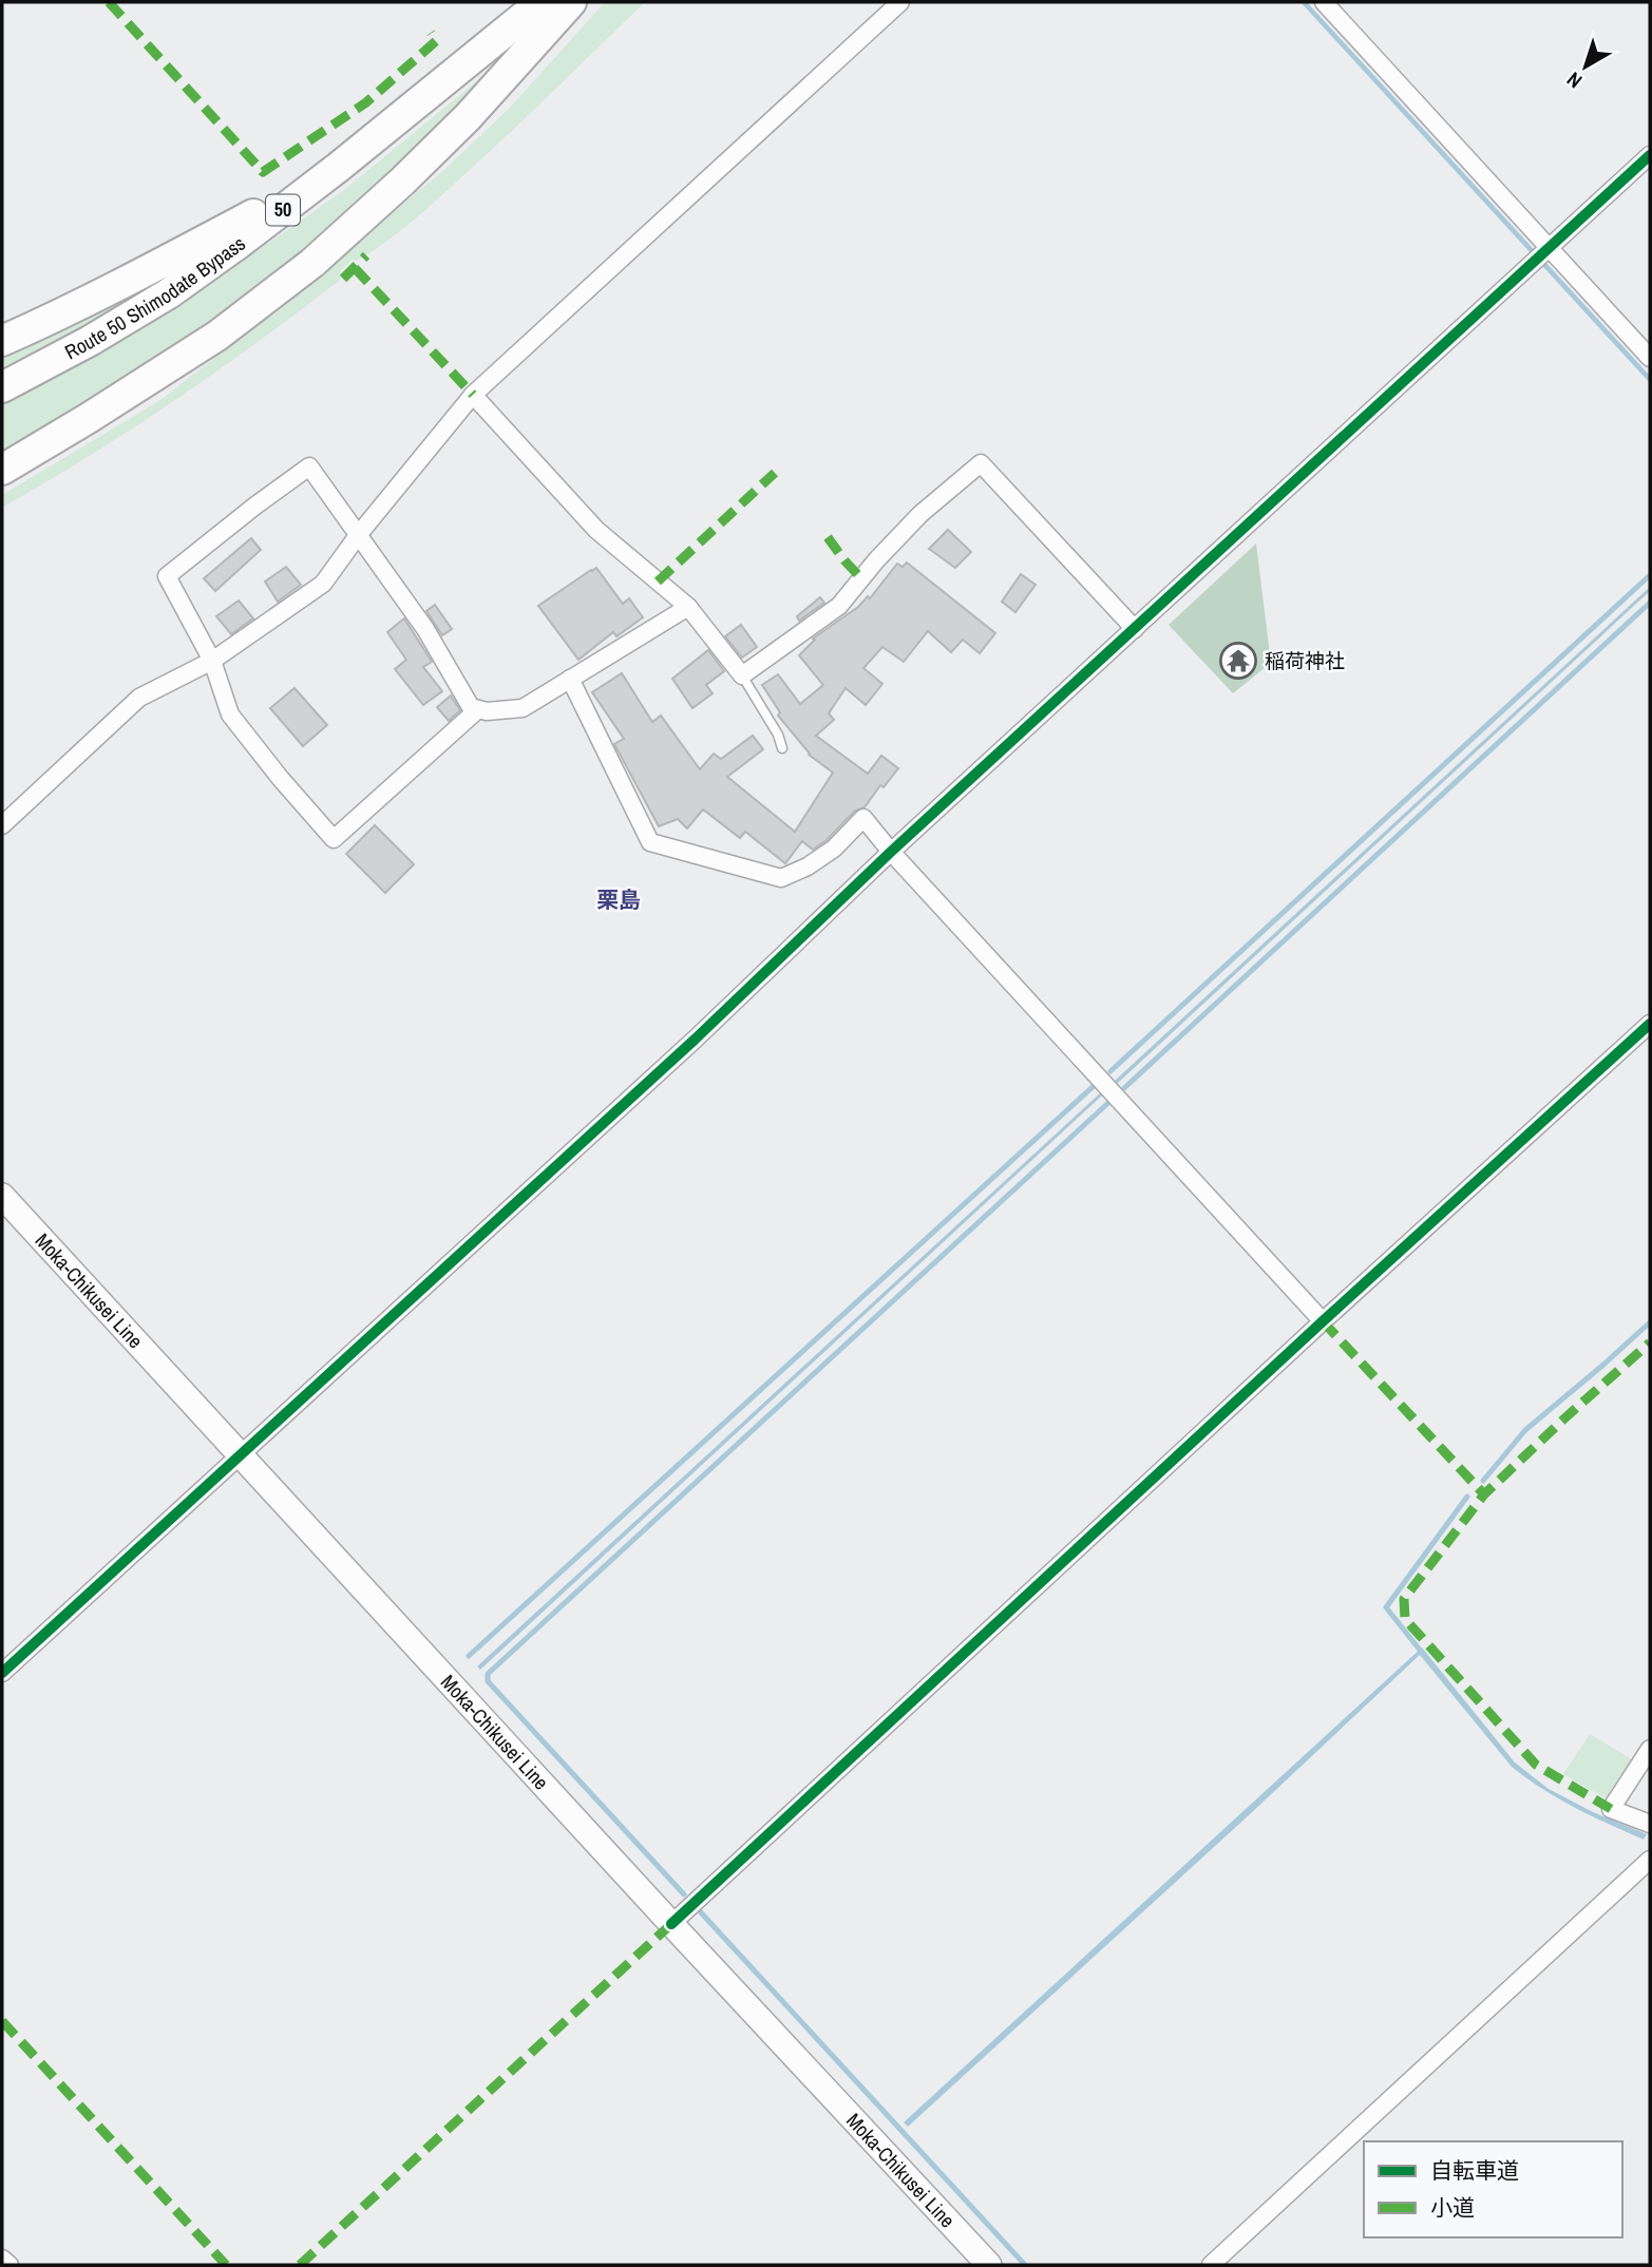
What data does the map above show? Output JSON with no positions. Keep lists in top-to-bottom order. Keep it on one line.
{"streets":{"highway":["50","Route 50 Shimodate Bypass"],"main road":["Moka-Chikusei Line"]},"districts":["栗島"],"places":{"temple":["稲荷神社"]},"legend":["自転車道","小道"],"north":"bottom left"}
